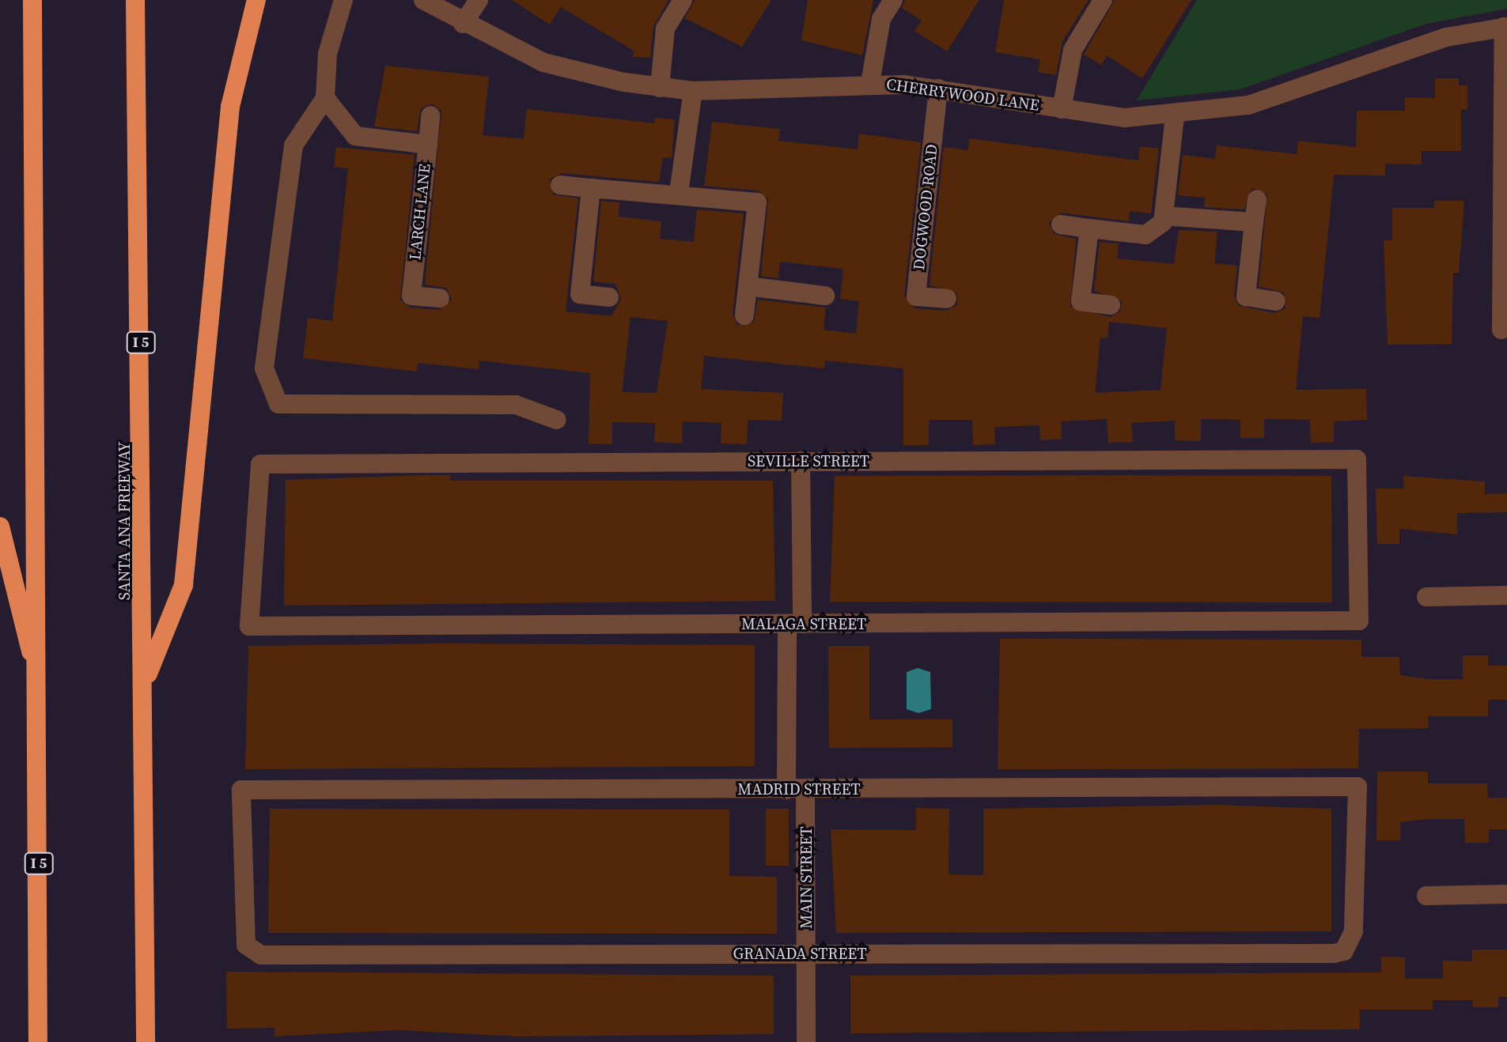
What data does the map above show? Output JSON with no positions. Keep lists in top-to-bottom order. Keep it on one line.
{"streets":{"highway":["I 5","SANTA ANA FREEWAY"],"street":["CHERRYWOOD LANE","DOGWOOD ROAD","LARCH LANE","SEVILLE STREET","MALAGA STREET","MADRID STREET","MAIN STREET","GRANADA STREET"]},"crossings":[["CHERRYWOOD LANE","DOGWOOD ROAD"],["SEVILLE STREET","MALAGA STREET"],["MADRID STREET","MAIN STREET"],["MADRID STREET","GRANADA STREET"],["MAIN STREET","GRANADA STREET"]]}
